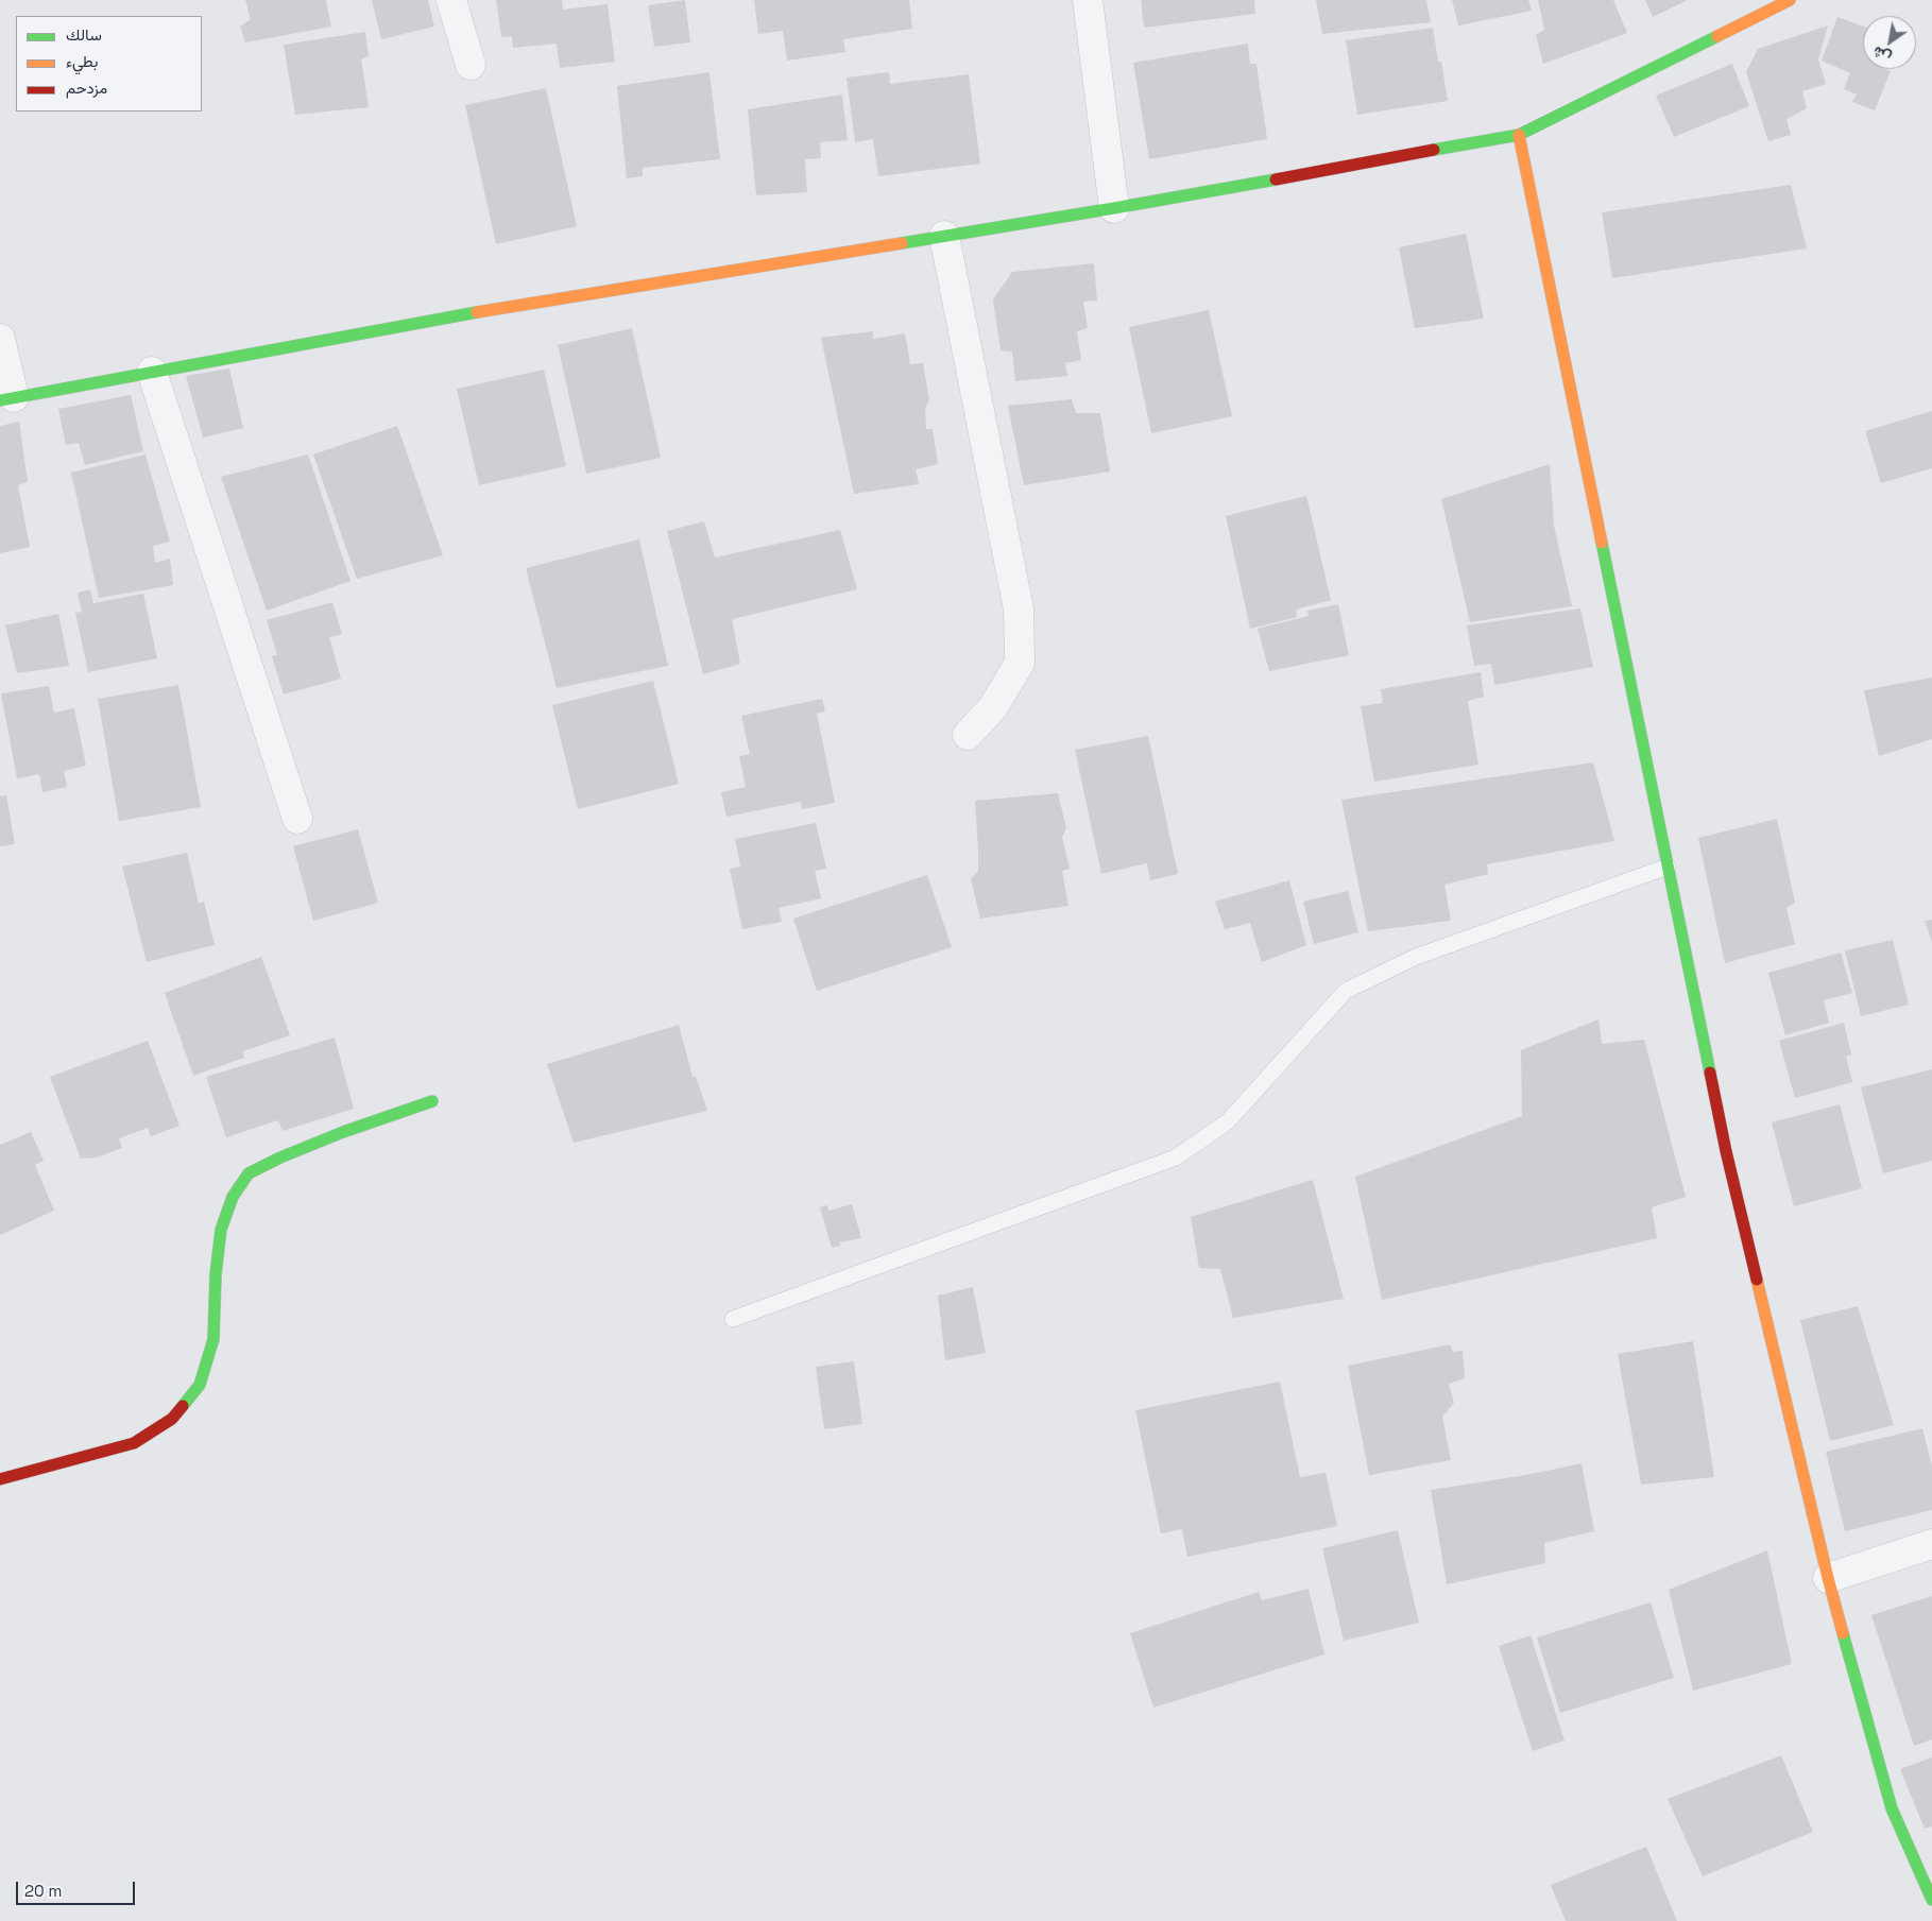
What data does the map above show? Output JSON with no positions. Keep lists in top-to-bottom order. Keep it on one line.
{"legend":["سالك","بطيء","مزدحم"],"scale_bar":"20 m","north":"bottom left"}
